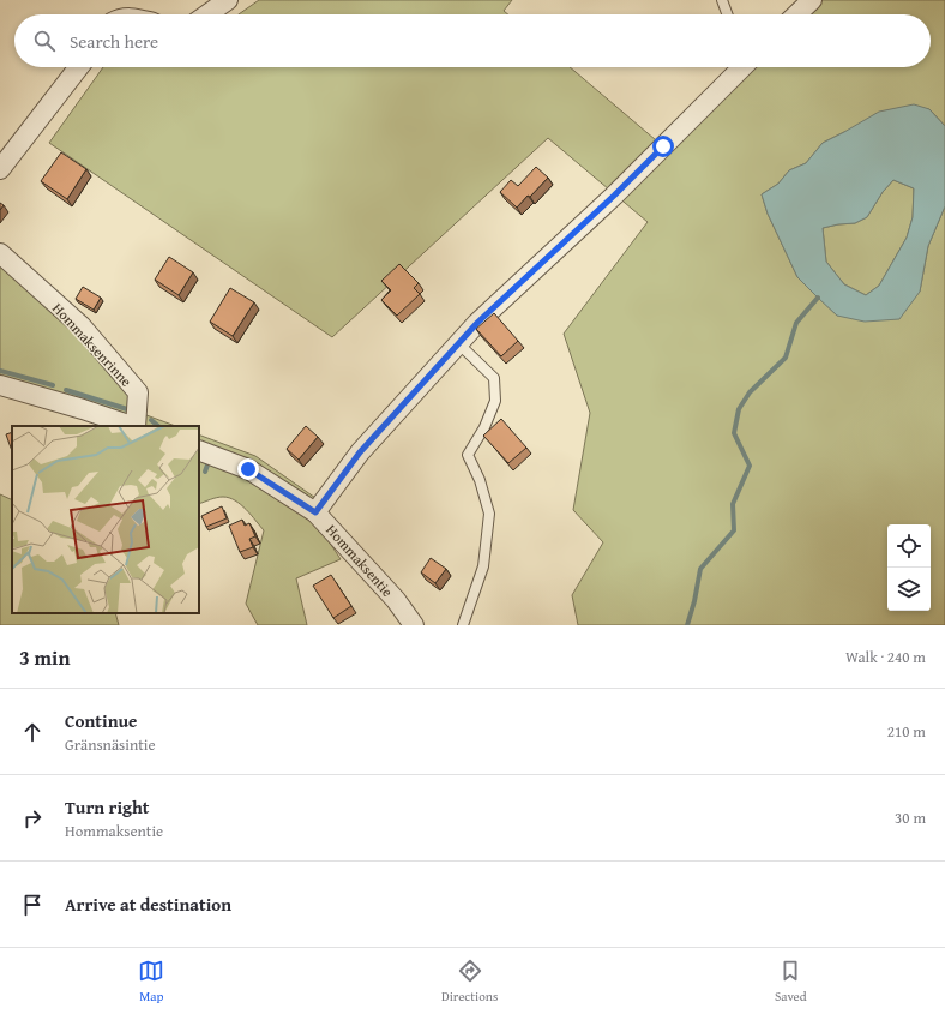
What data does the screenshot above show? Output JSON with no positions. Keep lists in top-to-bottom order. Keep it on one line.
{"streets":{"street":["Hommaksenrinne","Hommaksentie"]},"page":{"search":"Search here","heading":["3 min","Walk · 240 m"],"list":[["Continue","Gränsnäsintie","210 m"],["Turn right","Hommaksentie","30 m"],"Arrive at destination"],"nav":["Map","Directions","Saved"]}}
